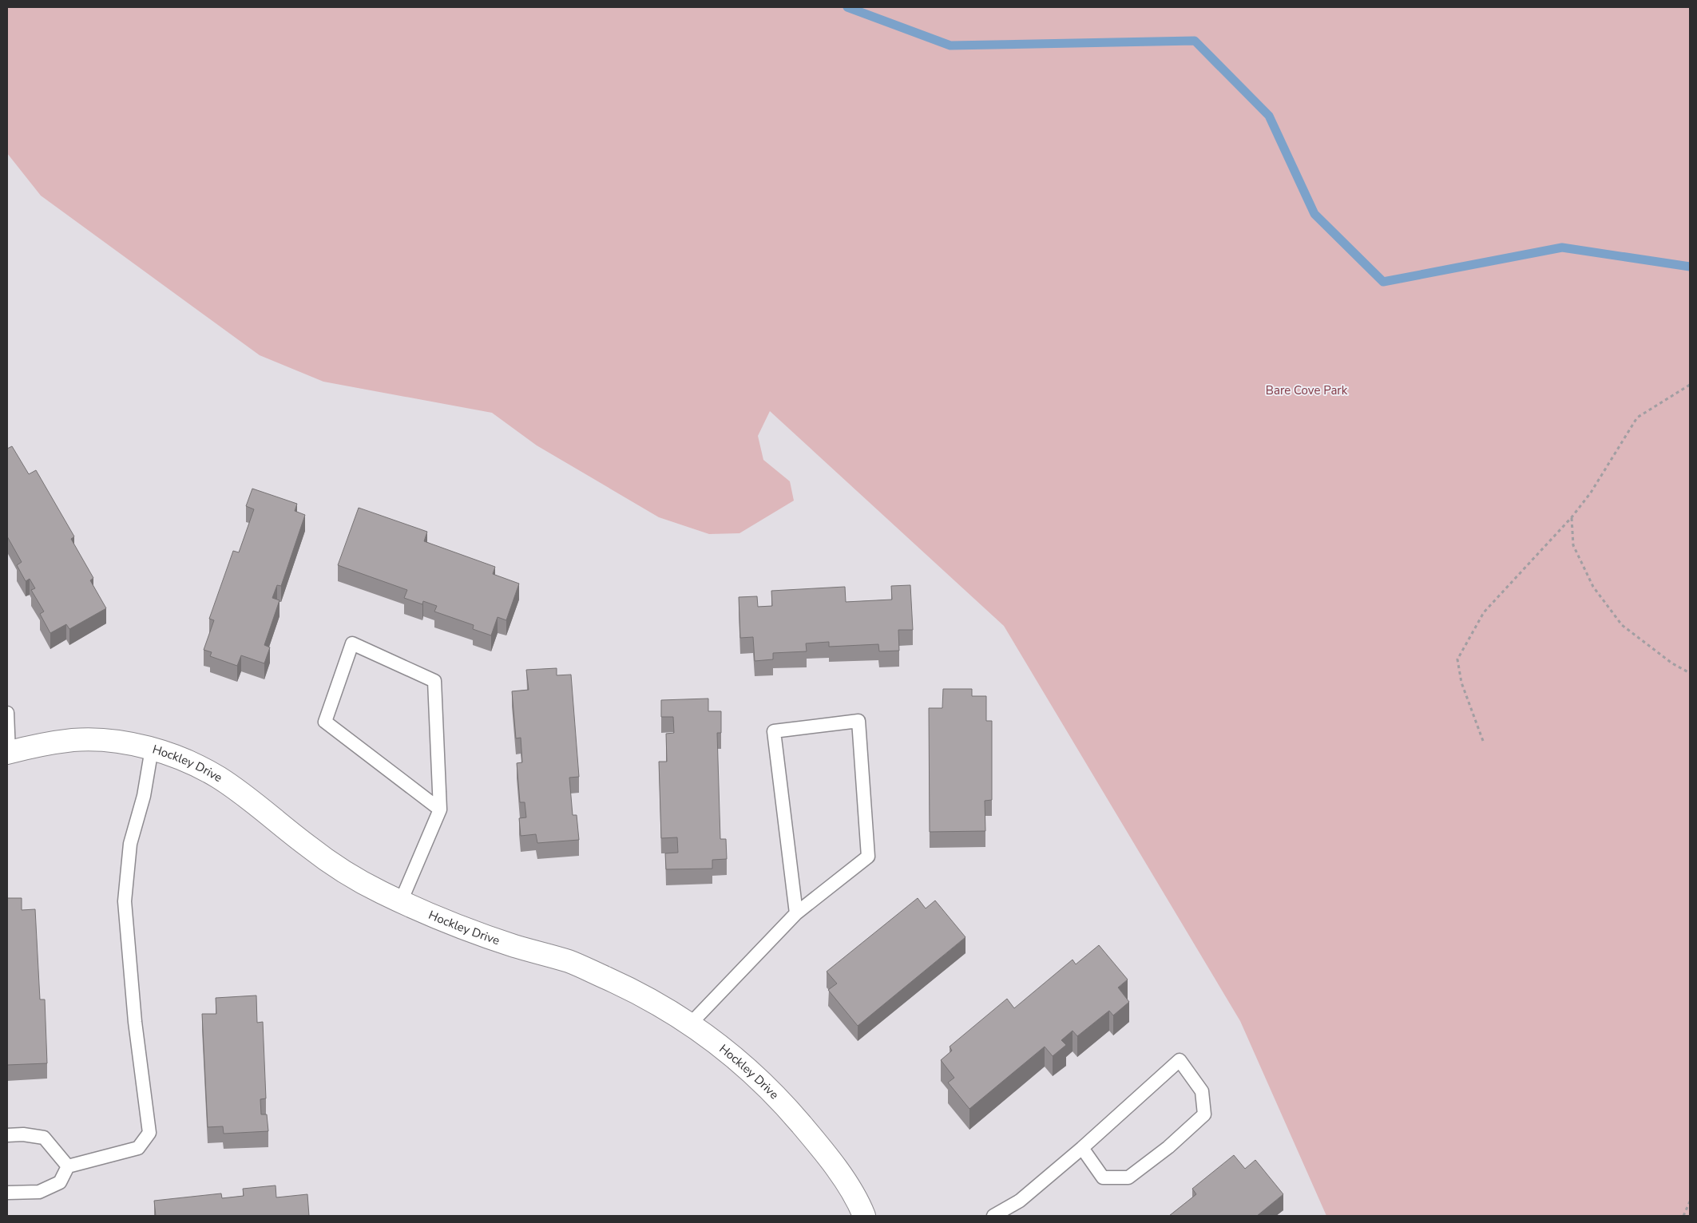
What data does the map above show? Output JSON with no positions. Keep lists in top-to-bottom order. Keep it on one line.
{"streets":{"street":["Hockley Drive"]},"parks":["Bare Cove Park"]}
